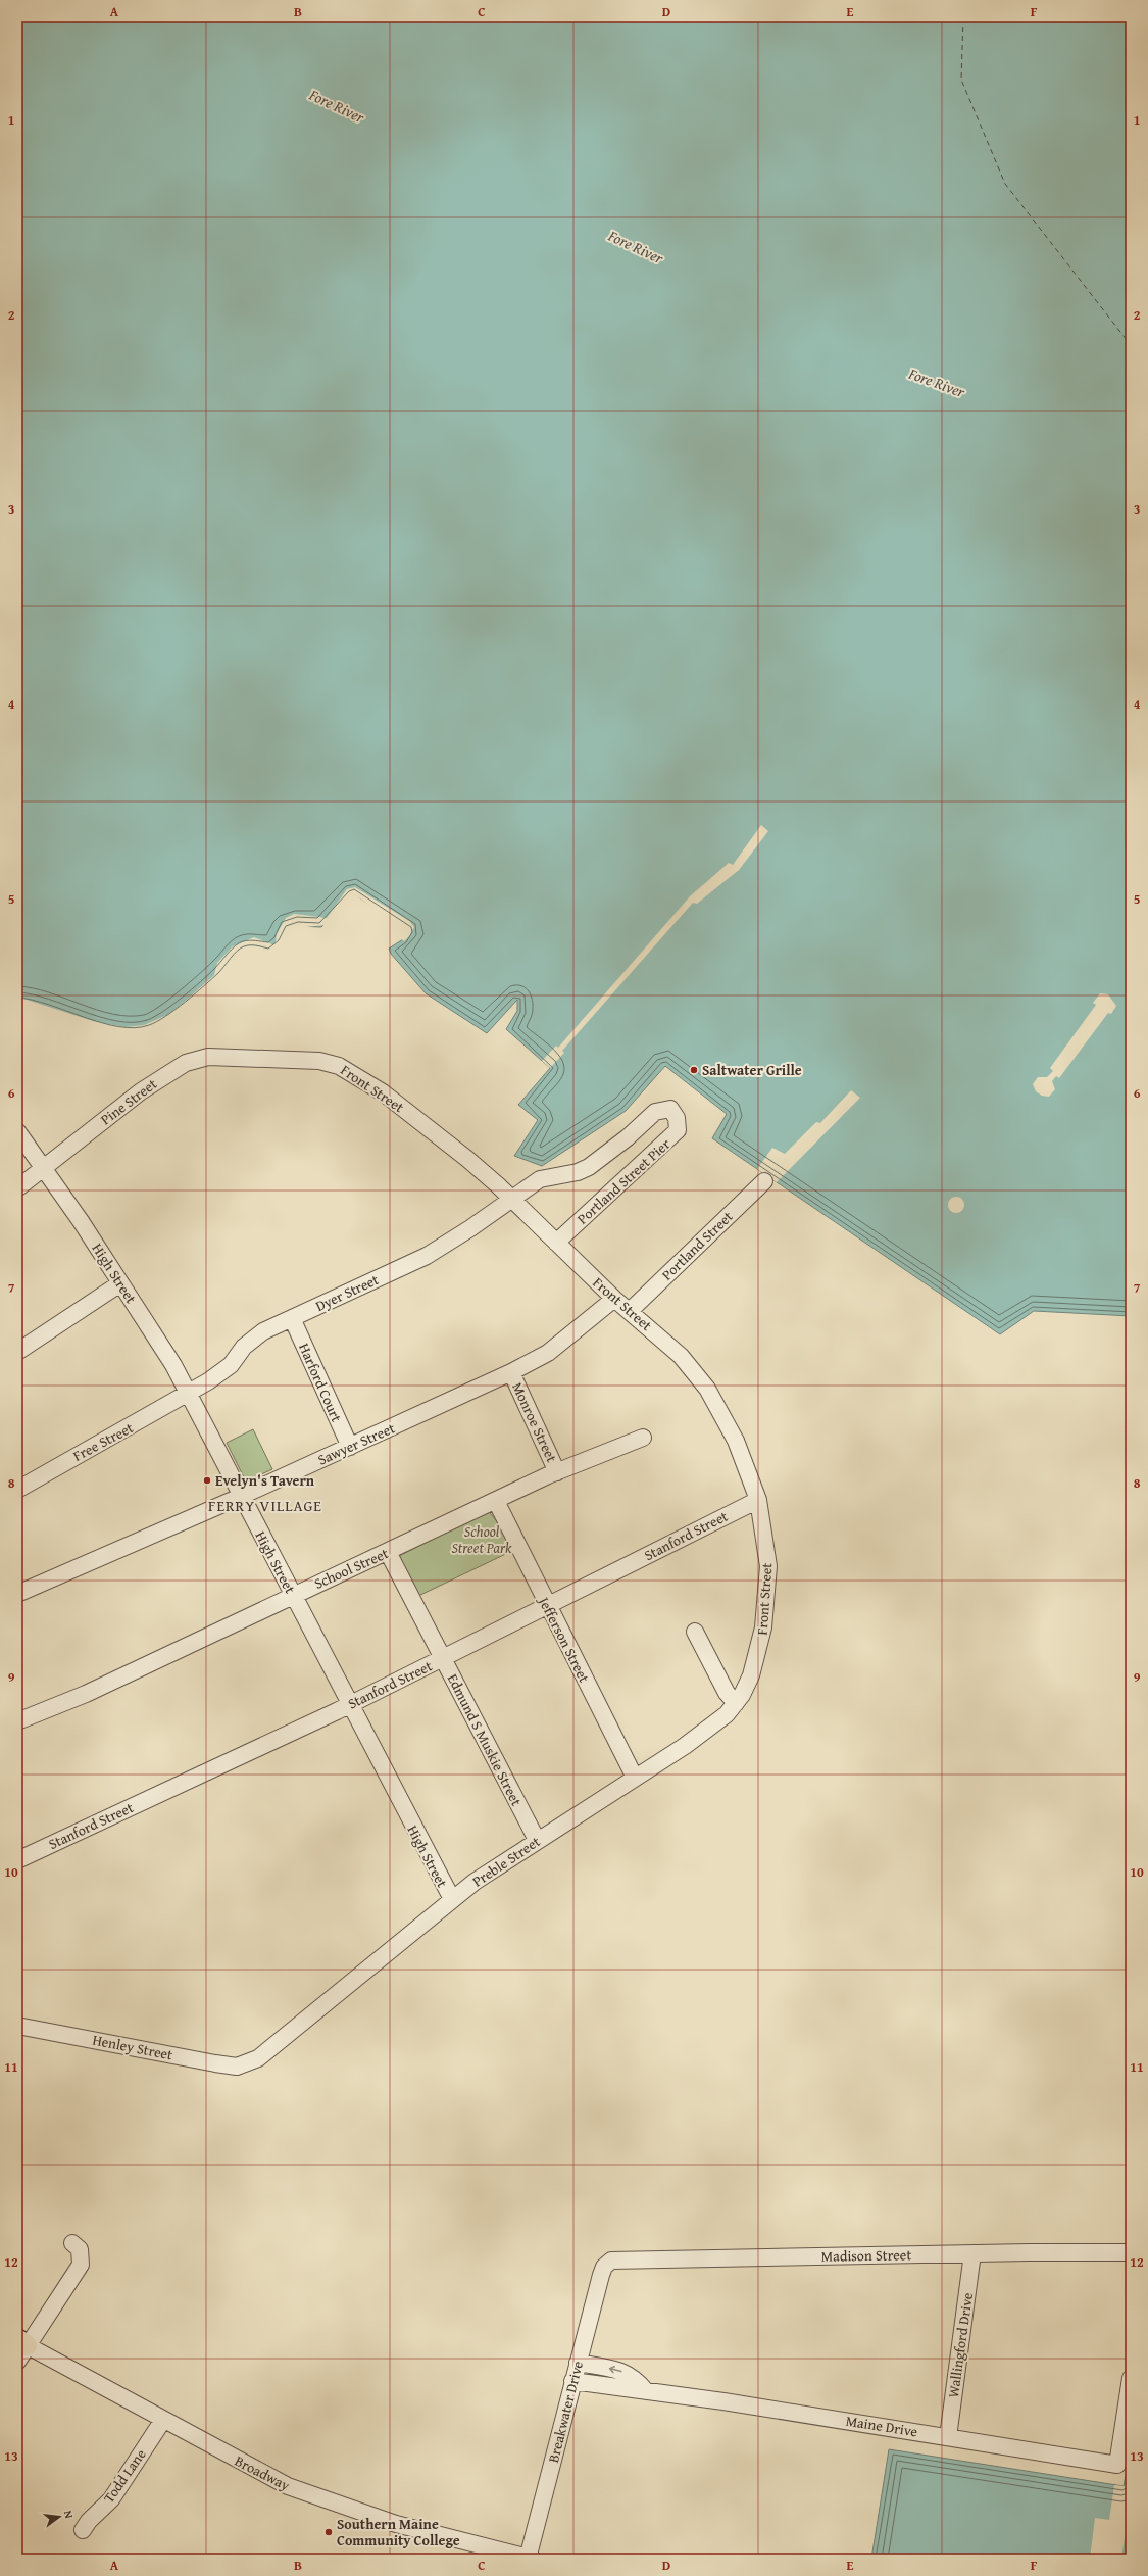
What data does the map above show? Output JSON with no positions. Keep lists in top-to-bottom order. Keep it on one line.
{"streets":{"street":["Front Street","Pine Street","Portland Street Pier","Portland Street","High Street","Dyer Street","Harford Court","Monroe Street","Free Street","Sawyer Street","Stanford Street","School Street","Jefferson Street","Edmund S Muskie Street","Preble Street","Henley Street","Madison Street","Wallingford Drive","Breakwater Drive","Maine Drive","Broadway","Todd Lane"]},"crossings":[["Front Street","Pine Street"],["Front Street","Portland Street Pier"],["Front Street","Portland Street"],["Front Street","Dyer Street"],["Front Street","Sawyer Street"],["Front Street","Stanford Street"],["Front Street","Preble Street"],["Pine Street","High Street"],["Portland Street Pier","Dyer Street"],["High Street","Dyer Street"],["High Street","Free Street"],["High Street","Sawyer Street"],["High Street","Stanford Street"],["High Street","School Street"],["High Street","Preble Street"],["Dyer Street","Harford Court"],["Dyer Street","Free Street"],["Harford Court","Sawyer Street"],["Monroe Street","Sawyer Street"],["Monroe Street","School Street"],["Stanford Street","Jefferson Street"],["Stanford Street","Edmund S Muskie Street"],["School Street","Jefferson Street"],["School Street","Edmund S Muskie Street"],["Jefferson Street","Preble Street"],["Edmund S Muskie Street","Preble Street"],["Preble Street","Henley Street"],["Madison Street","Wallingford Drive"],["Madison Street","Breakwater Drive"],["Wallingford Drive","Maine Drive"],["Breakwater Drive","Maine Drive"],["Breakwater Drive","Broadway"],["Broadway","Todd Lane"]],"districts":["FERRY VILLAGE"],"water":["Fore River"],"parks":["School Street Park"],"places":["Saltwater Grille","Evelyn's Tavern","Southern Maine Community College"],"north":"right","grid":{"columns":["A","B","C","D","E","F"],"rows":["1","2","3","4","5","6","7","8","9","10","11","12","13"]}}
